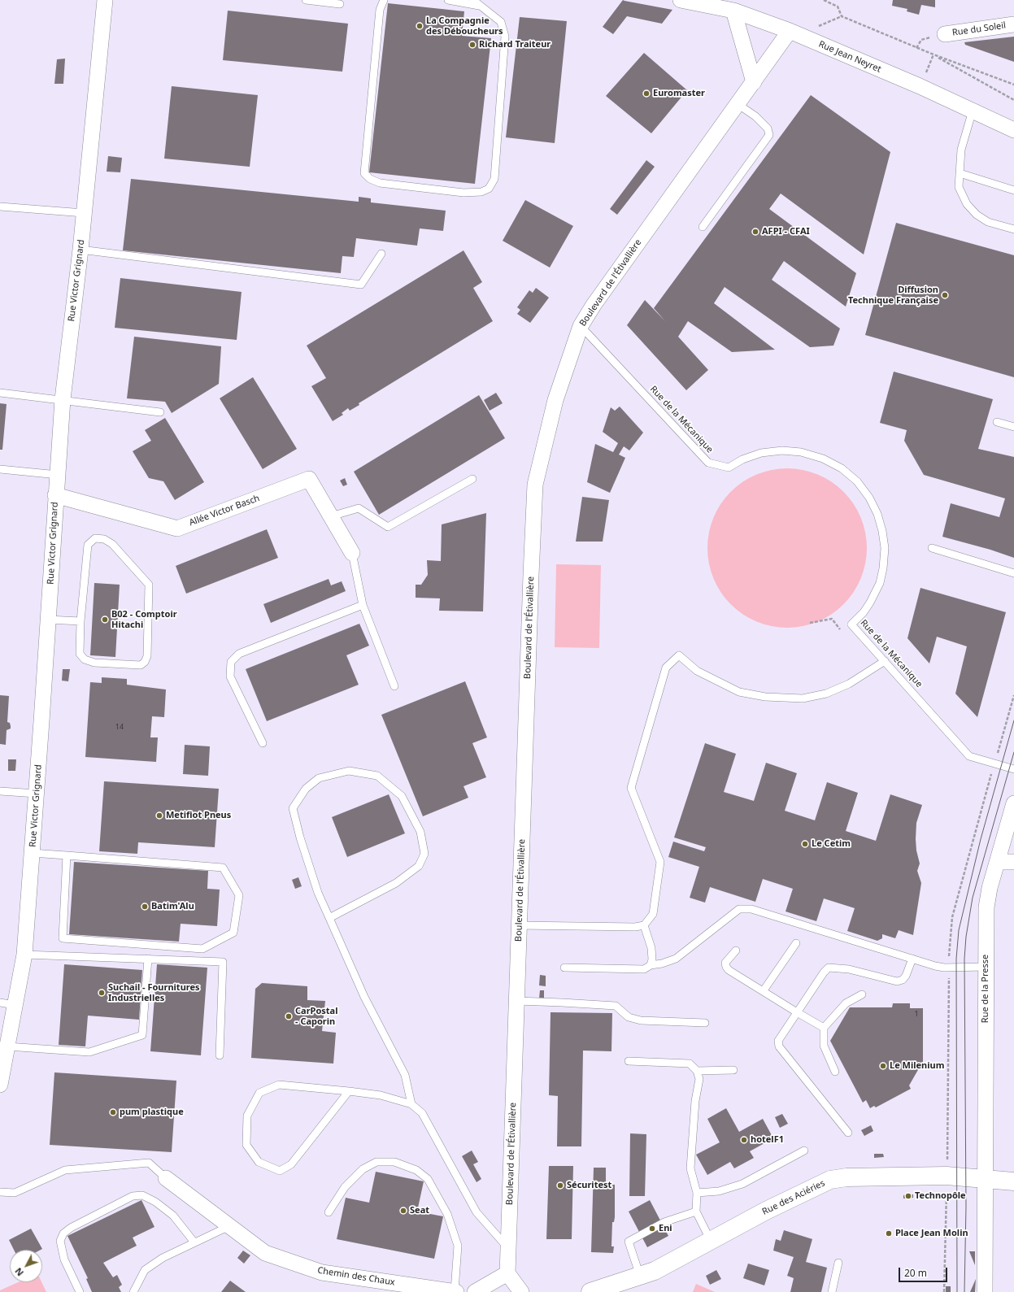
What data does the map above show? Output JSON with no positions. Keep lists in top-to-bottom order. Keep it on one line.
{"streets":{"street":["Rue du Soleil","Rue Jean Neyret","Rue Victor Grignard","Boulevard de l'Étivallière","Allée Victor Basch","Rue de la Presse","Rue des Aciéries","Chemin des Chaux"],"lane":["Rue de la Mécanique"]},"crossings":[["Rue Jean Neyret","Boulevard de l'Étivallière"],["Rue Victor Grignard","Allée Victor Basch"],["Boulevard de l'Étivallière","Rue de la Mécanique"],["Rue de la Presse","Rue des Aciéries"]],"places":["La Compagnie des Déboucheurs","Richard Traiteur","Euromaster","AFPI - CFAI","Diffusion Technique Française","B02 - Comptoir Hitachi","Metifiot Pneus","Le Cetim","Batim'Alu","Suchail - Fournitures Industrielles","CarPostal - Caporin","Le Milenium","pum plastique","hotelF1","Sécuritest","Technopôle","Seat","Eni","Place Jean Molin"],"house_numbers":["14","1"],"scale_bar":"20 m","north":"bottom left"}
